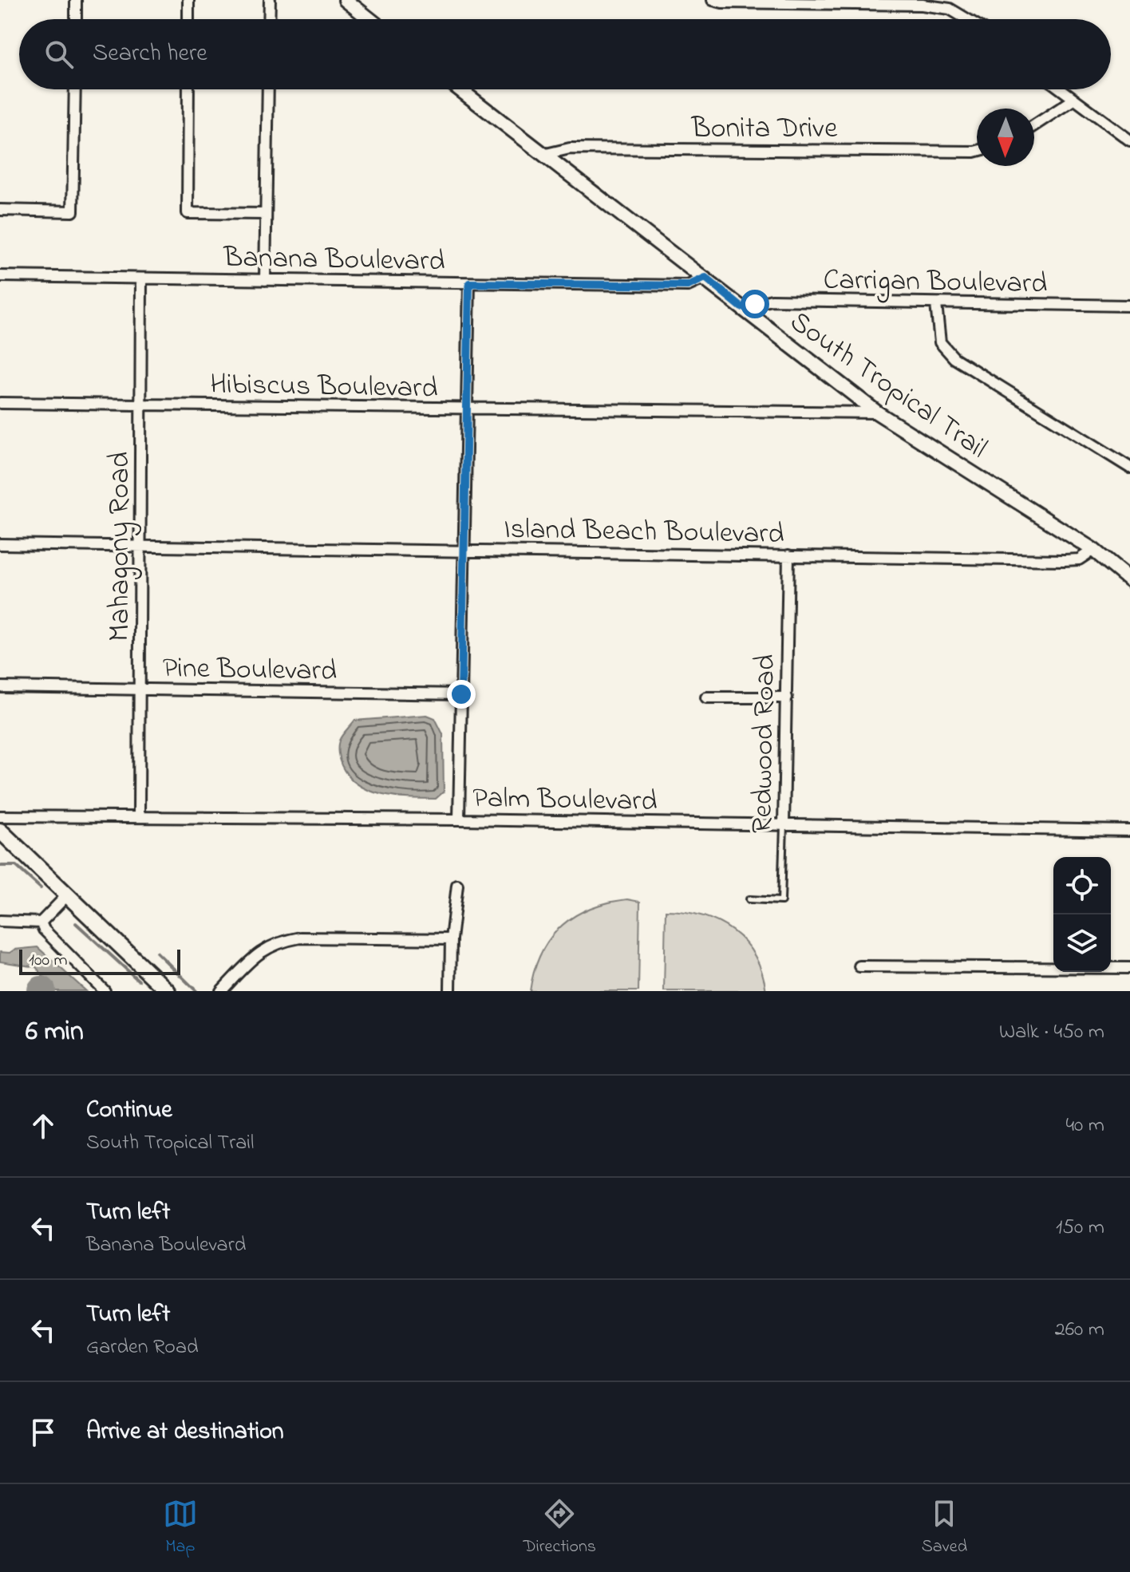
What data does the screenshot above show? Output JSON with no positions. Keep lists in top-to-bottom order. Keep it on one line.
{"streets":{"street":["Bonita Drive","Banana Boulevard","Carrigan Boulevard","South Tropical Trail","Hibiscus Boulevard","Island Beach Boulevard","Mahagony Road","Pine Boulevard","Redwood Road","Palm Boulevard"]},"crossings":[["Bonita Drive","South Tropical Trail"],["Banana Boulevard","South Tropical Trail"],["Banana Boulevard","Mahagony Road"],["Carrigan Boulevard","South Tropical Trail"],["South Tropical Trail","Hibiscus Boulevard"],["South Tropical Trail","Island Beach Boulevard"],["Hibiscus Boulevard","Mahagony Road"],["Island Beach Boulevard","Mahagony Road"],["Island Beach Boulevard","Redwood Road"],["Mahagony Road","Pine Boulevard"],["Mahagony Road","Palm Boulevard"],["Redwood Road","Palm Boulevard"]],"scale_bar":"100 m","north":"bottom","page":{"search":"Search here","scale":"100 m","heading":["6 min","Walk · 450 m"],"list":[["Continue","South Tropical Trail","40 m"],["Turn left","Banana Boulevard","150 m"],["Turn left","Garden Road","260 m"],"Arrive at destination"],"nav":["Map","Directions","Saved"]}}
